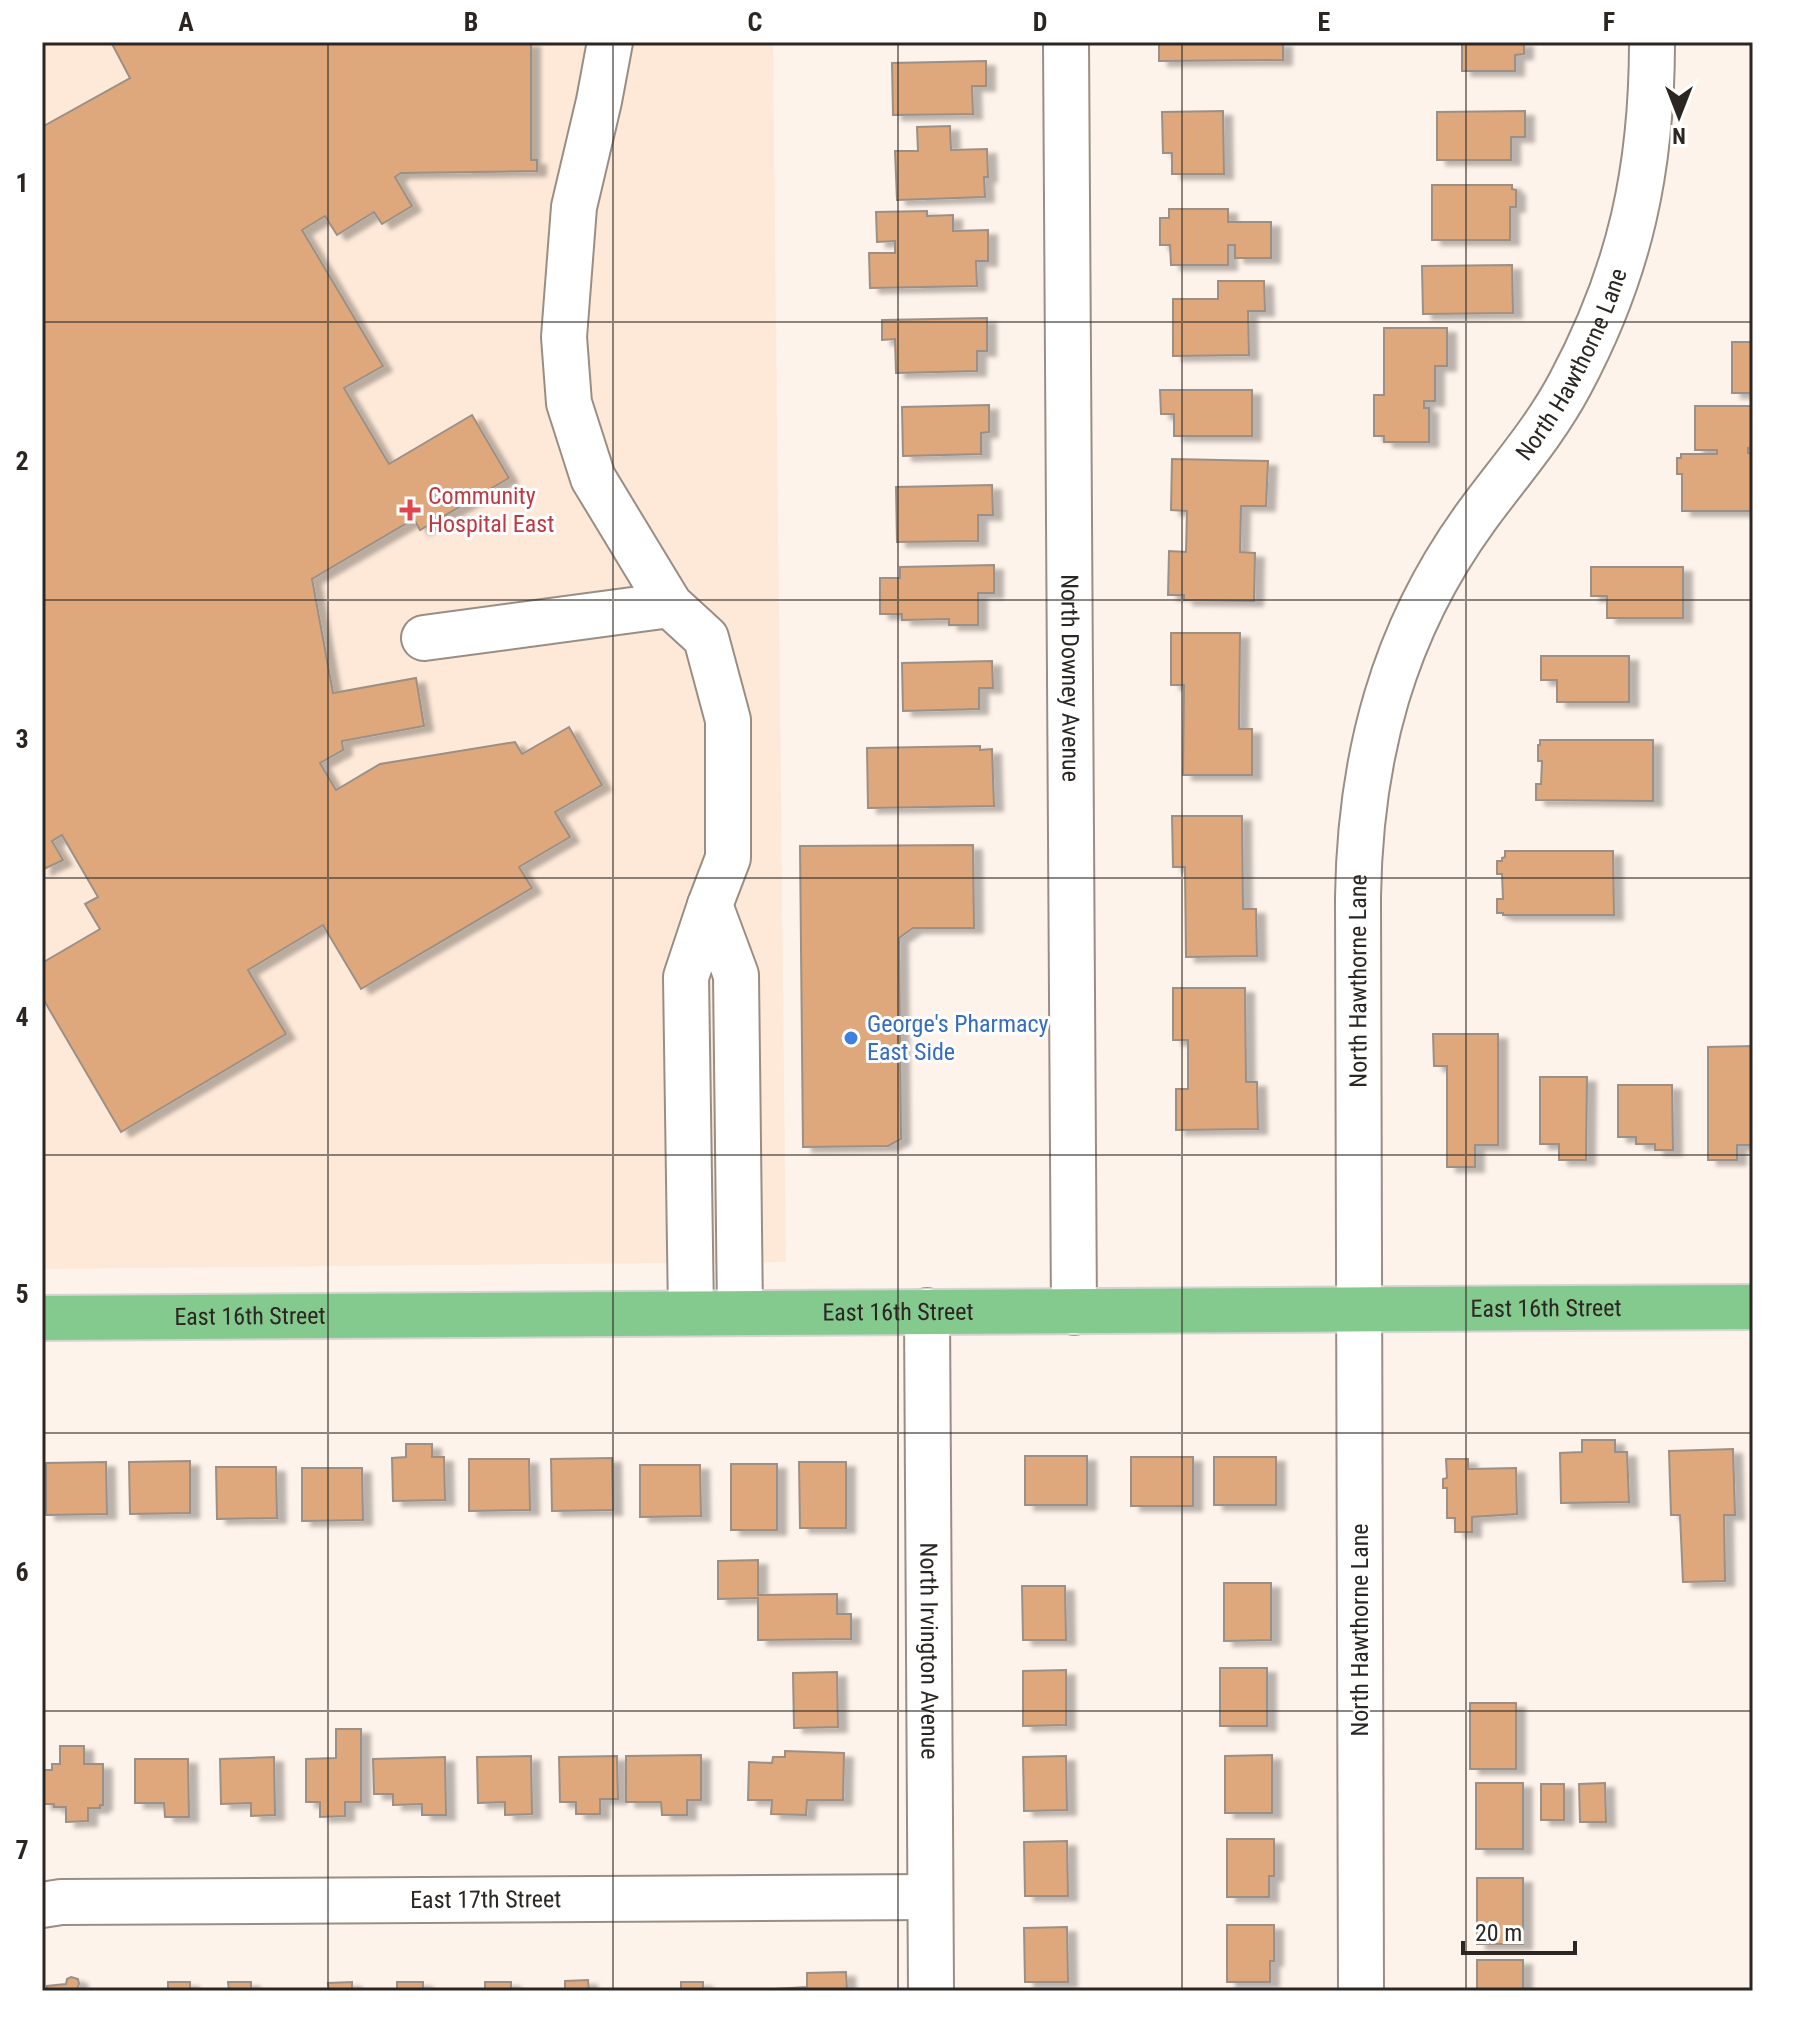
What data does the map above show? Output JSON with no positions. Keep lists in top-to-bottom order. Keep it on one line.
{"streets":{"main road":["East 16th Street"],"street":["North Hawthorne Lane","North Downey Avenue","North Irvington Avenue","East 17th Street"]},"crossings":[["North Hawthorne Lane","East 16th Street"],["North Downey Avenue","East 16th Street"],["East 16th Street","North Irvington Avenue"],["North Irvington Avenue","East 17th Street"]],"places":{"health":["Community Hospital East"],"other":["George's Pharmacy East Side"]},"scale_bar":"20 m","north":"bottom","grid":{"columns":["A","B","C","D","E","F"],"rows":["1","2","3","4","5","6","7"]}}
